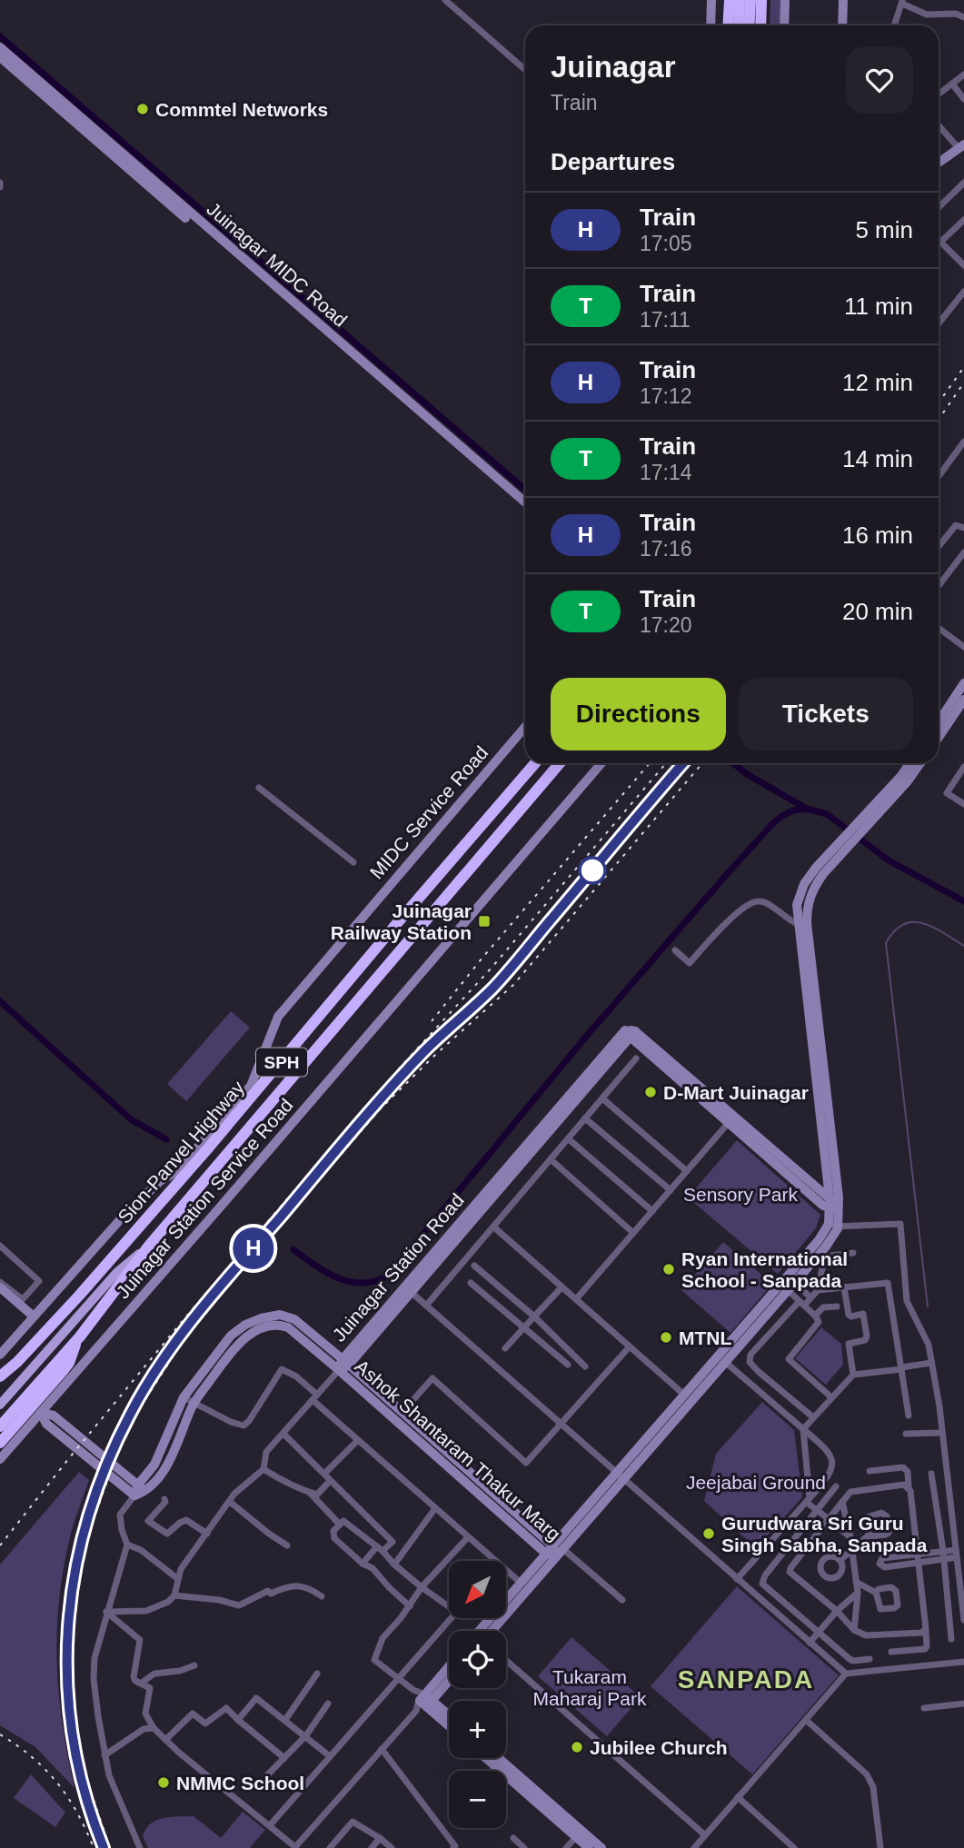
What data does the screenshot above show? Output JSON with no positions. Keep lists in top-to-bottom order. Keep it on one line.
{"streets":{"highway":["SPH","Sion-Panvel Highway"],"street":["Juinagar MIDC Road","MIDC Service Road","Juinagar Station Service Road","Juinagar Station Road","Ashok Shantaram Thakur Marg"]},"crossings":[["MIDC Service Road","Sion-Panvel Highway"],["SPH","Sion-Panvel Highway"],["Juinagar Station Road","Ashok Shantaram Thakur Marg"]],"districts":["SANPADA"],"parks":["Sensory Park","Jeejabai Ground","Tukaram Maharaj Park"],"places":{"other":["Commtel Networks","D-Mart Juinagar","Ryan International School - Sanpada","MTNL","Gurudwara Sri Guru Singh Sabha, Sanpada","Jubilee Church","NMMC School"],"transit":["Juinagar Railway Station"]},"north":"bottom left","page":{"on_map":"H","heading":[["Juinagar","Train"],"Departures"],"list":[{"mark":"H","name":"Train","note":"17:05","value":"5 min"},{"mark":"T","name":"Train","note":"17:11","value":"11 min"},{"mark":"H","name":"Train","note":"17:12","value":"12 min"},{"mark":"T","name":"Train","note":"17:14","value":"14 min"},{"mark":"H","name":"Train","note":"17:16","value":"16 min"},{"mark":"T","name":"Train","note":"17:20","value":"20 min"}],"buttons":["Directions","Tickets"],"map_buttons":["+","−"]}}
